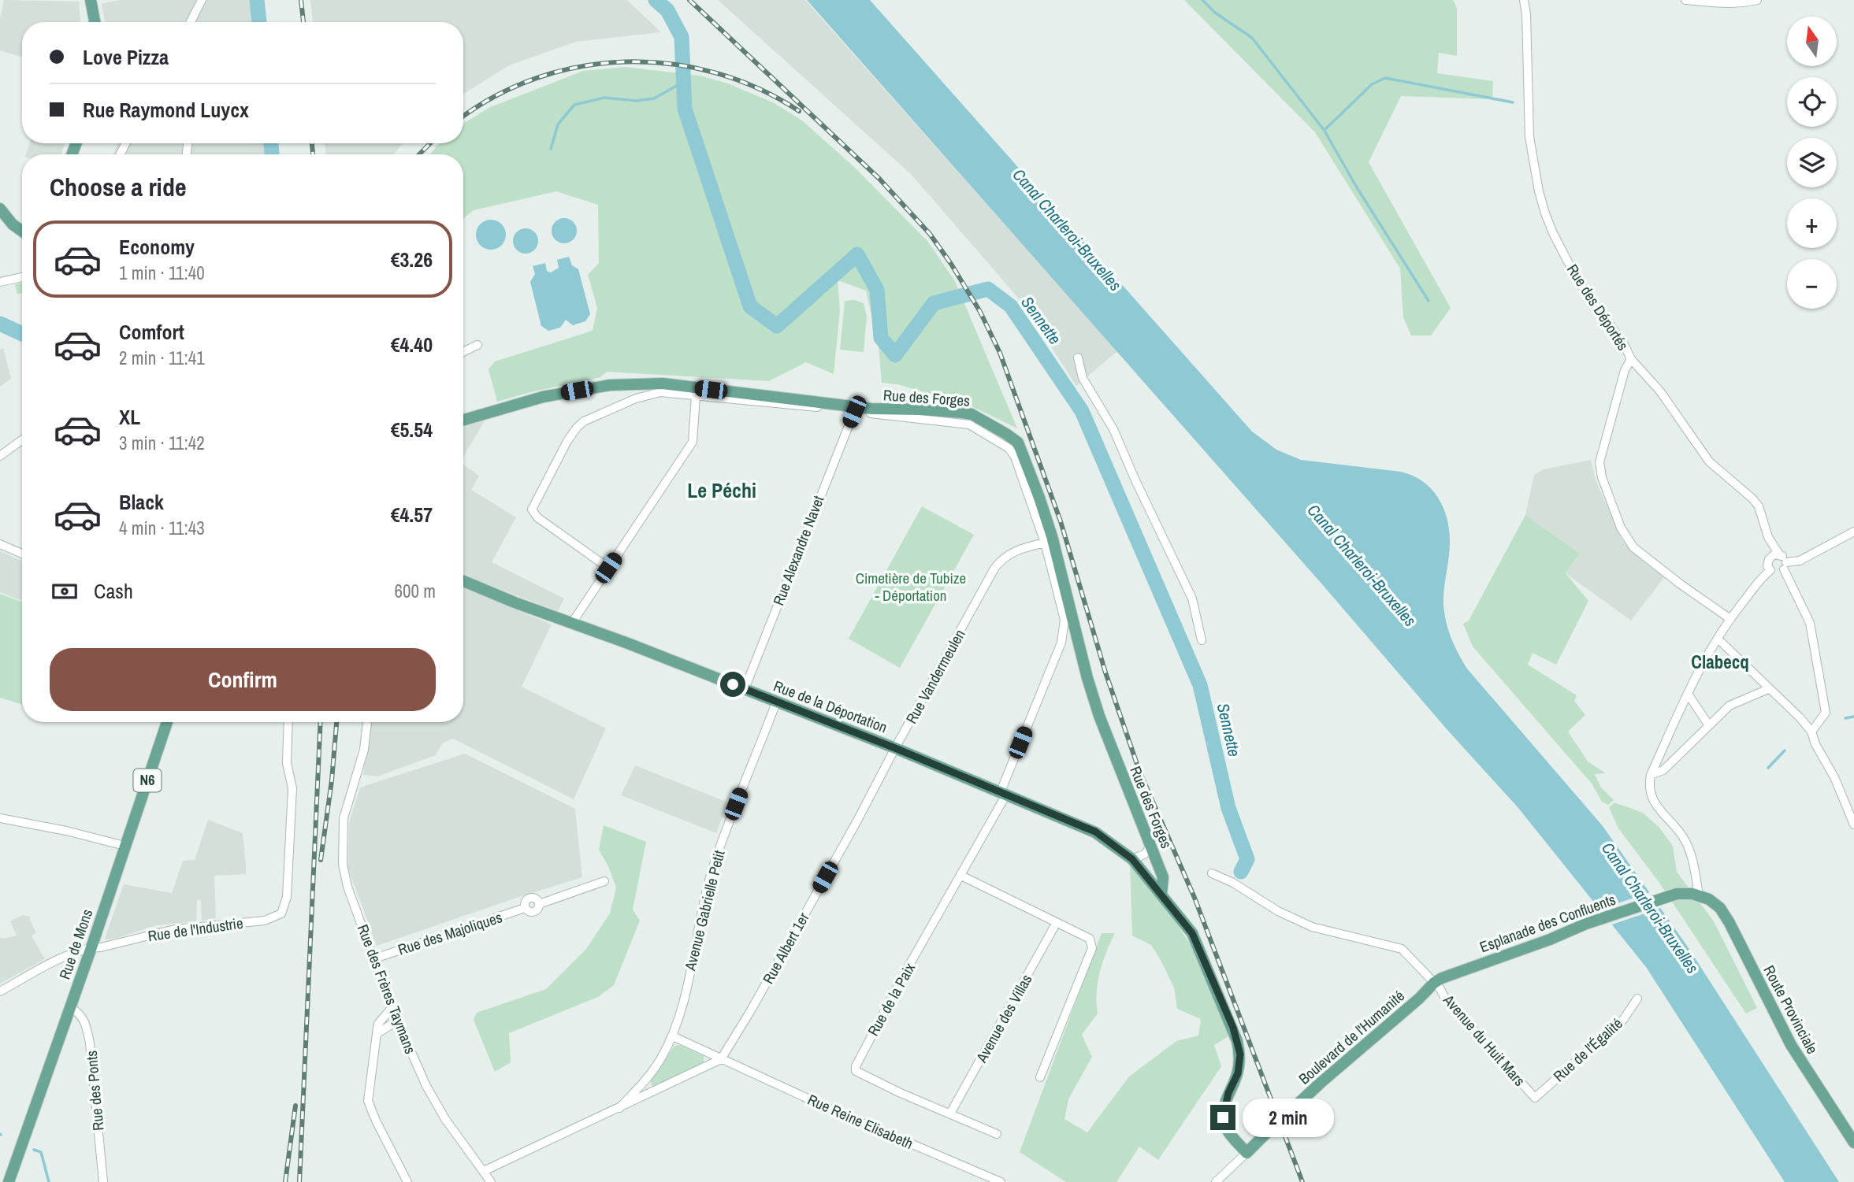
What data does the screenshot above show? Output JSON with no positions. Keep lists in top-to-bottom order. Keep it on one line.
{"streets":{"main road":["Rue des Forges","Rue de la Déportation","N6","Esplanade des Confluents","Rue de Mons","Route Provinciale","Boulevard de l'Humanité"],"street":["Rue des Déportés","Rue Alexandre Navet","Rue Vandermeulen","Avenue Gabrielle Petit","Rue de l'Industrie","Rue des Majoliques","Rue Albert 1er","Rue des Frères Taymans","Rue de la Paix","Avenue des Villas","Avenue du Huit Mars","Rue de l'Égalité","Rue des Ponts","Rue Reine Elisabeth"]},"crossings":[["Rue des Forges","Rue Alexandre Navet"],["Rue des Forges","Rue Vandermeulen"],["Rue des Forges","Rue de la Déportation"],["Rue des Forges","Rue de la Paix"],["Rue Alexandre Navet","Rue de la Déportation"],["Rue Vandermeulen","Rue de la Déportation"],["Rue Vandermeulen","Rue Albert 1er"],["Rue de la Déportation","Avenue Gabrielle Petit"],["Rue de la Déportation","Rue Albert 1er"],["Rue de la Déportation","Rue de la Paix"],["Rue de la Déportation","Boulevard de l'Humanité"],["Avenue Gabrielle Petit","Rue Reine Elisabeth"],["Esplanade des Confluents","Route Provinciale"],["Esplanade des Confluents","Boulevard de l'Humanité"],["Esplanade des Confluents","Avenue du Huit Mars"],["Rue de l'Industrie","Rue de Mons"],["Rue des Majoliques","Rue des Frères Taymans"],["Rue de Mons","Rue des Ponts"],["Rue Albert 1er","Rue Reine Elisabeth"],["Rue de la Paix","Avenue des Villas"],["Boulevard de l'Humanité","Avenue du Huit Mars"],["Avenue du Huit Mars","Rue de l'Égalité"]],"districts":["Le Péchi","Clabecq"],"water":["Canal Charleroi-Bruxelles","Sennette"],"parks":["Cimetière de Tubize - Déportation"],"north":"top","page":{"map_buttons":["+","−"],"banner":["Love Pizza","Rue Raymond Luycx"],"heading":"Choose a ride","list":[{"name":"Economy","note":"1 min · 11:40","value":"€3.26"},{"name":"Comfort","note":"2 min · 11:41","value":"€4.40"},{"name":"XL","note":"3 min · 11:42","value":"€5.54"},{"name":"Black","note":"4 min · 11:43","value":"€4.57"}],"pay":["Cash","600 m"],"buttons":"Confirm","bubble":"2 min"}}
